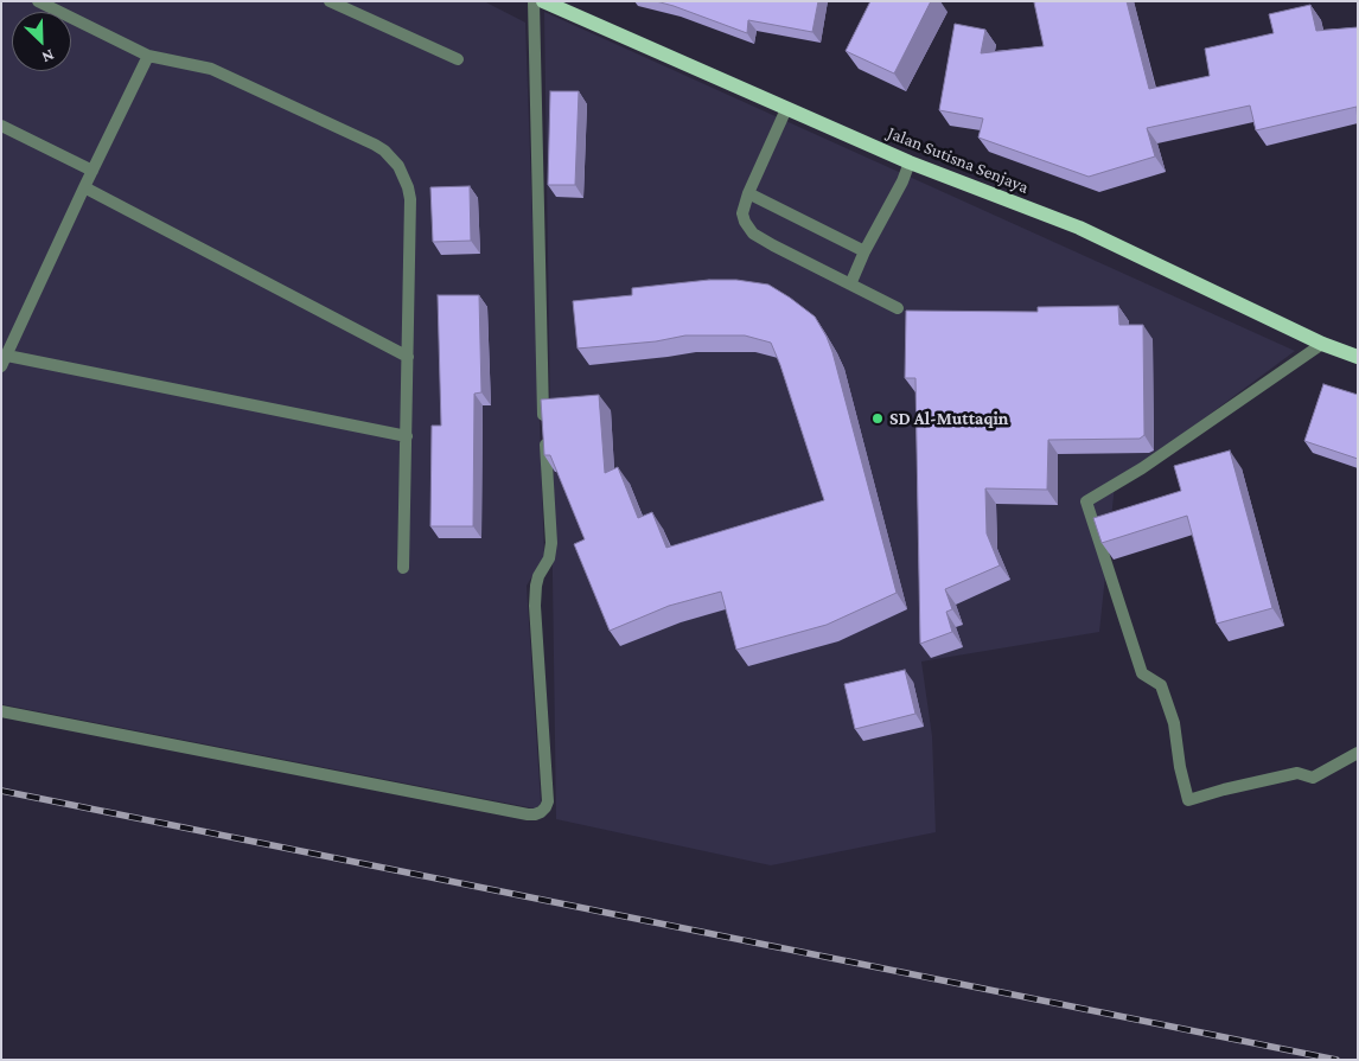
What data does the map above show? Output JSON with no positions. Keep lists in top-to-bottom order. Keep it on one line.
{"streets":{"main road":["Jalan Sutisna Senjaya"]},"places":["SD Al-Muttaqin"],"north":"bottom right"}
